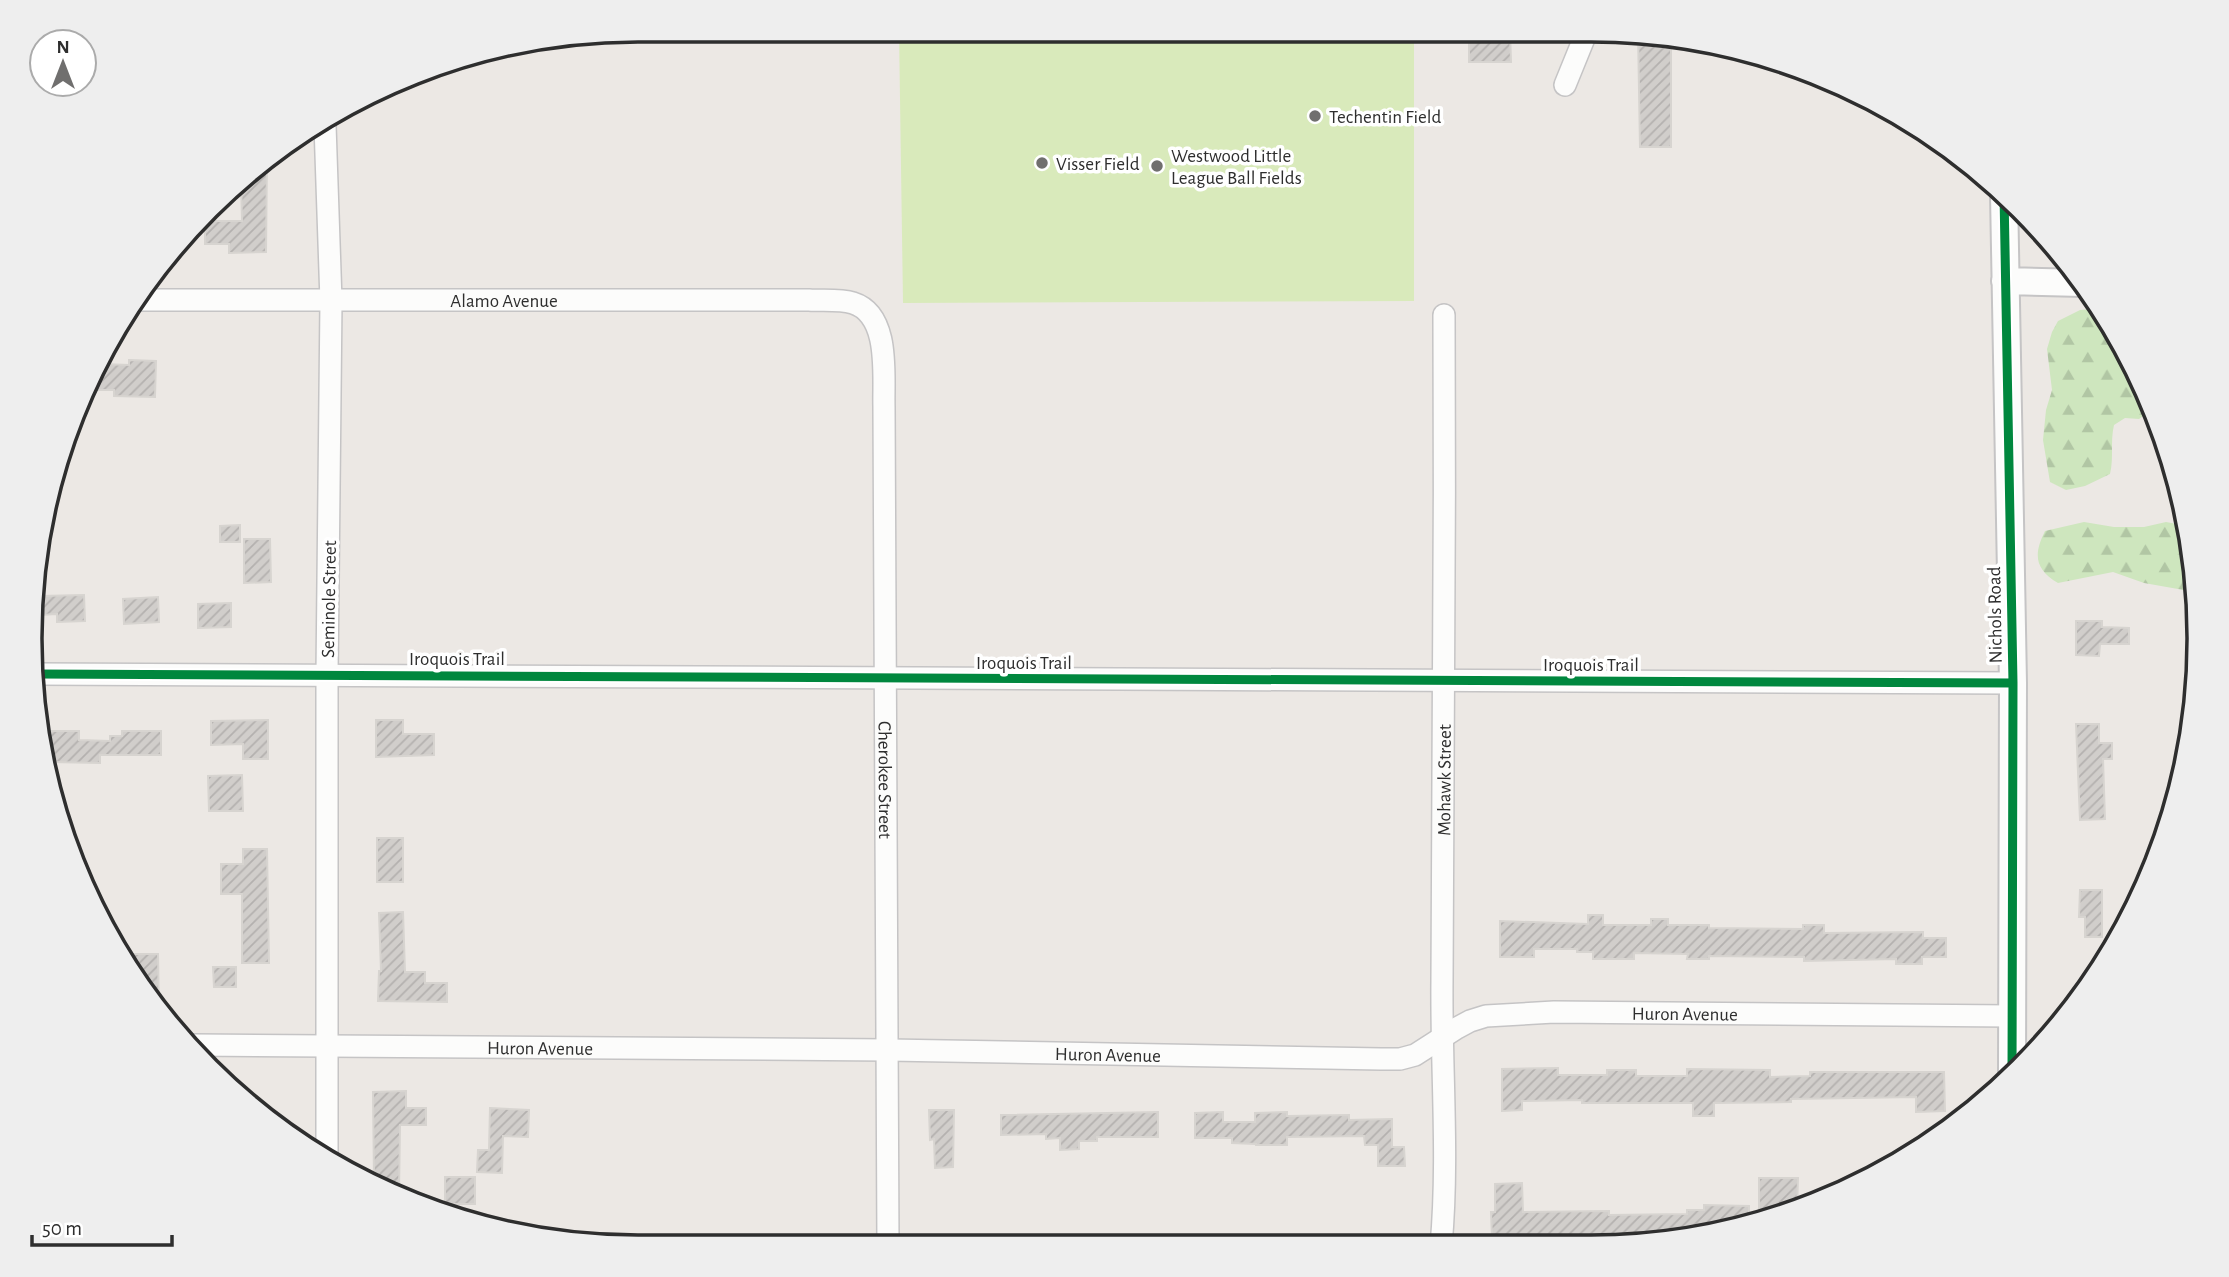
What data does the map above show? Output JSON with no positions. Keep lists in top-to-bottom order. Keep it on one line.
{"streets":{"street":["Alamo Avenue","Seminole Street","Nichols Road","Iroquois Trail","Cherokee Street","Mohawk Street","Huron Avenue"]},"crossings":[["Alamo Avenue","Seminole Street"],["Alamo Avenue","Cherokee Street"],["Seminole Street","Iroquois Trail"],["Seminole Street","Huron Avenue"],["Nichols Road","Iroquois Trail"],["Nichols Road","Huron Avenue"],["Iroquois Trail","Cherokee Street"],["Iroquois Trail","Mohawk Street"],["Cherokee Street","Huron Avenue"],["Mohawk Street","Huron Avenue"]],"places":["Techentin Field","Visser Field","Westwood Little League Ball Fields"],"scale_bar":"50 m","north":"top"}
